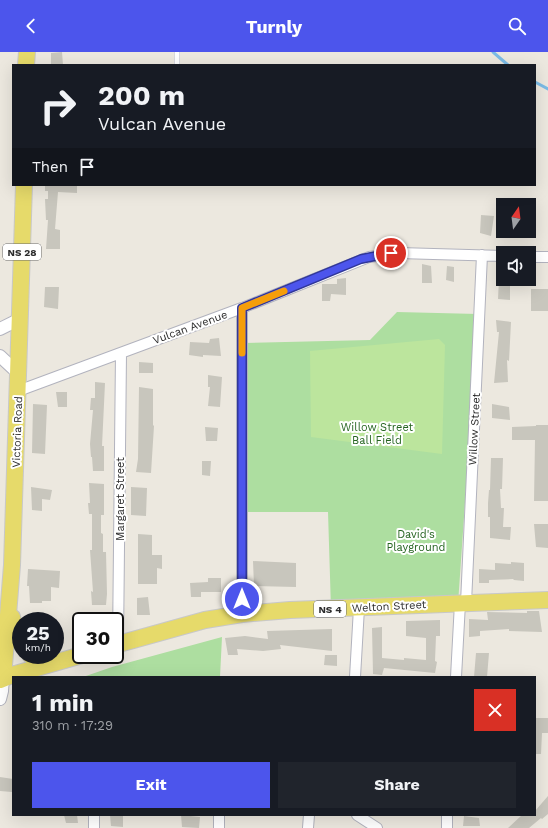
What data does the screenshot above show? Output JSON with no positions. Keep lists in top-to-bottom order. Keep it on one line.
{"streets":{"main road":["NS 28","Victoria Road","Welton Street","NS 4"],"street":["Vulcan Avenue","Willow Street","Margaret Street"]},"crossings":[["Vulcan Avenue","Willow Street"],["Vulcan Avenue","Victoria Road"],["Vulcan Avenue","Margaret Street"],["Willow Street","Welton Street"]],"parks":["Willow Street Ball Field","David's Playground"],"north":"top","page":{"header":"Turnly","turn":["200 m","Vulcan Avenue"],"then":"Then","speed":"25 km/h","limit":"30","heading":["1 min","310 m · 17:29"],"buttons":["Exit","Share"]}}
